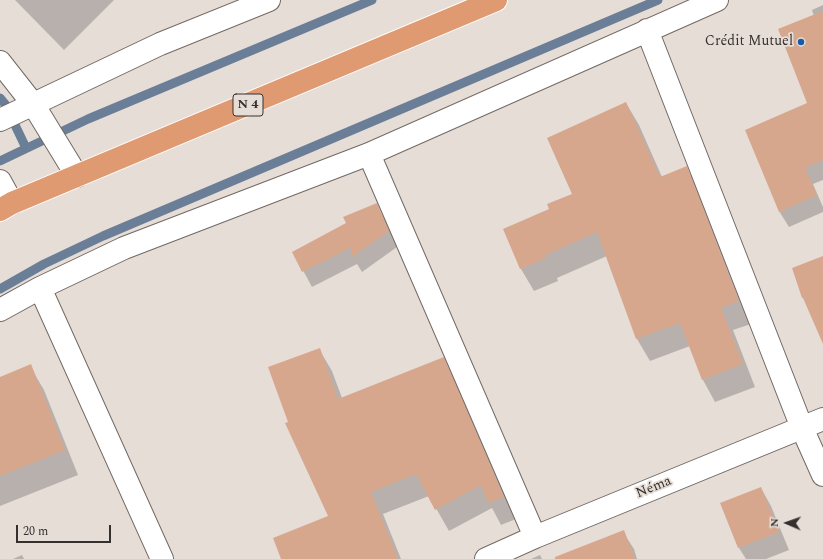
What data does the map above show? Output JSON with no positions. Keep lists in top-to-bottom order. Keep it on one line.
{"streets":{"highway":["N 4"],"street":["Néma"]},"places":["Crédit Mutuel"],"scale_bar":"20 m","north":"left"}
